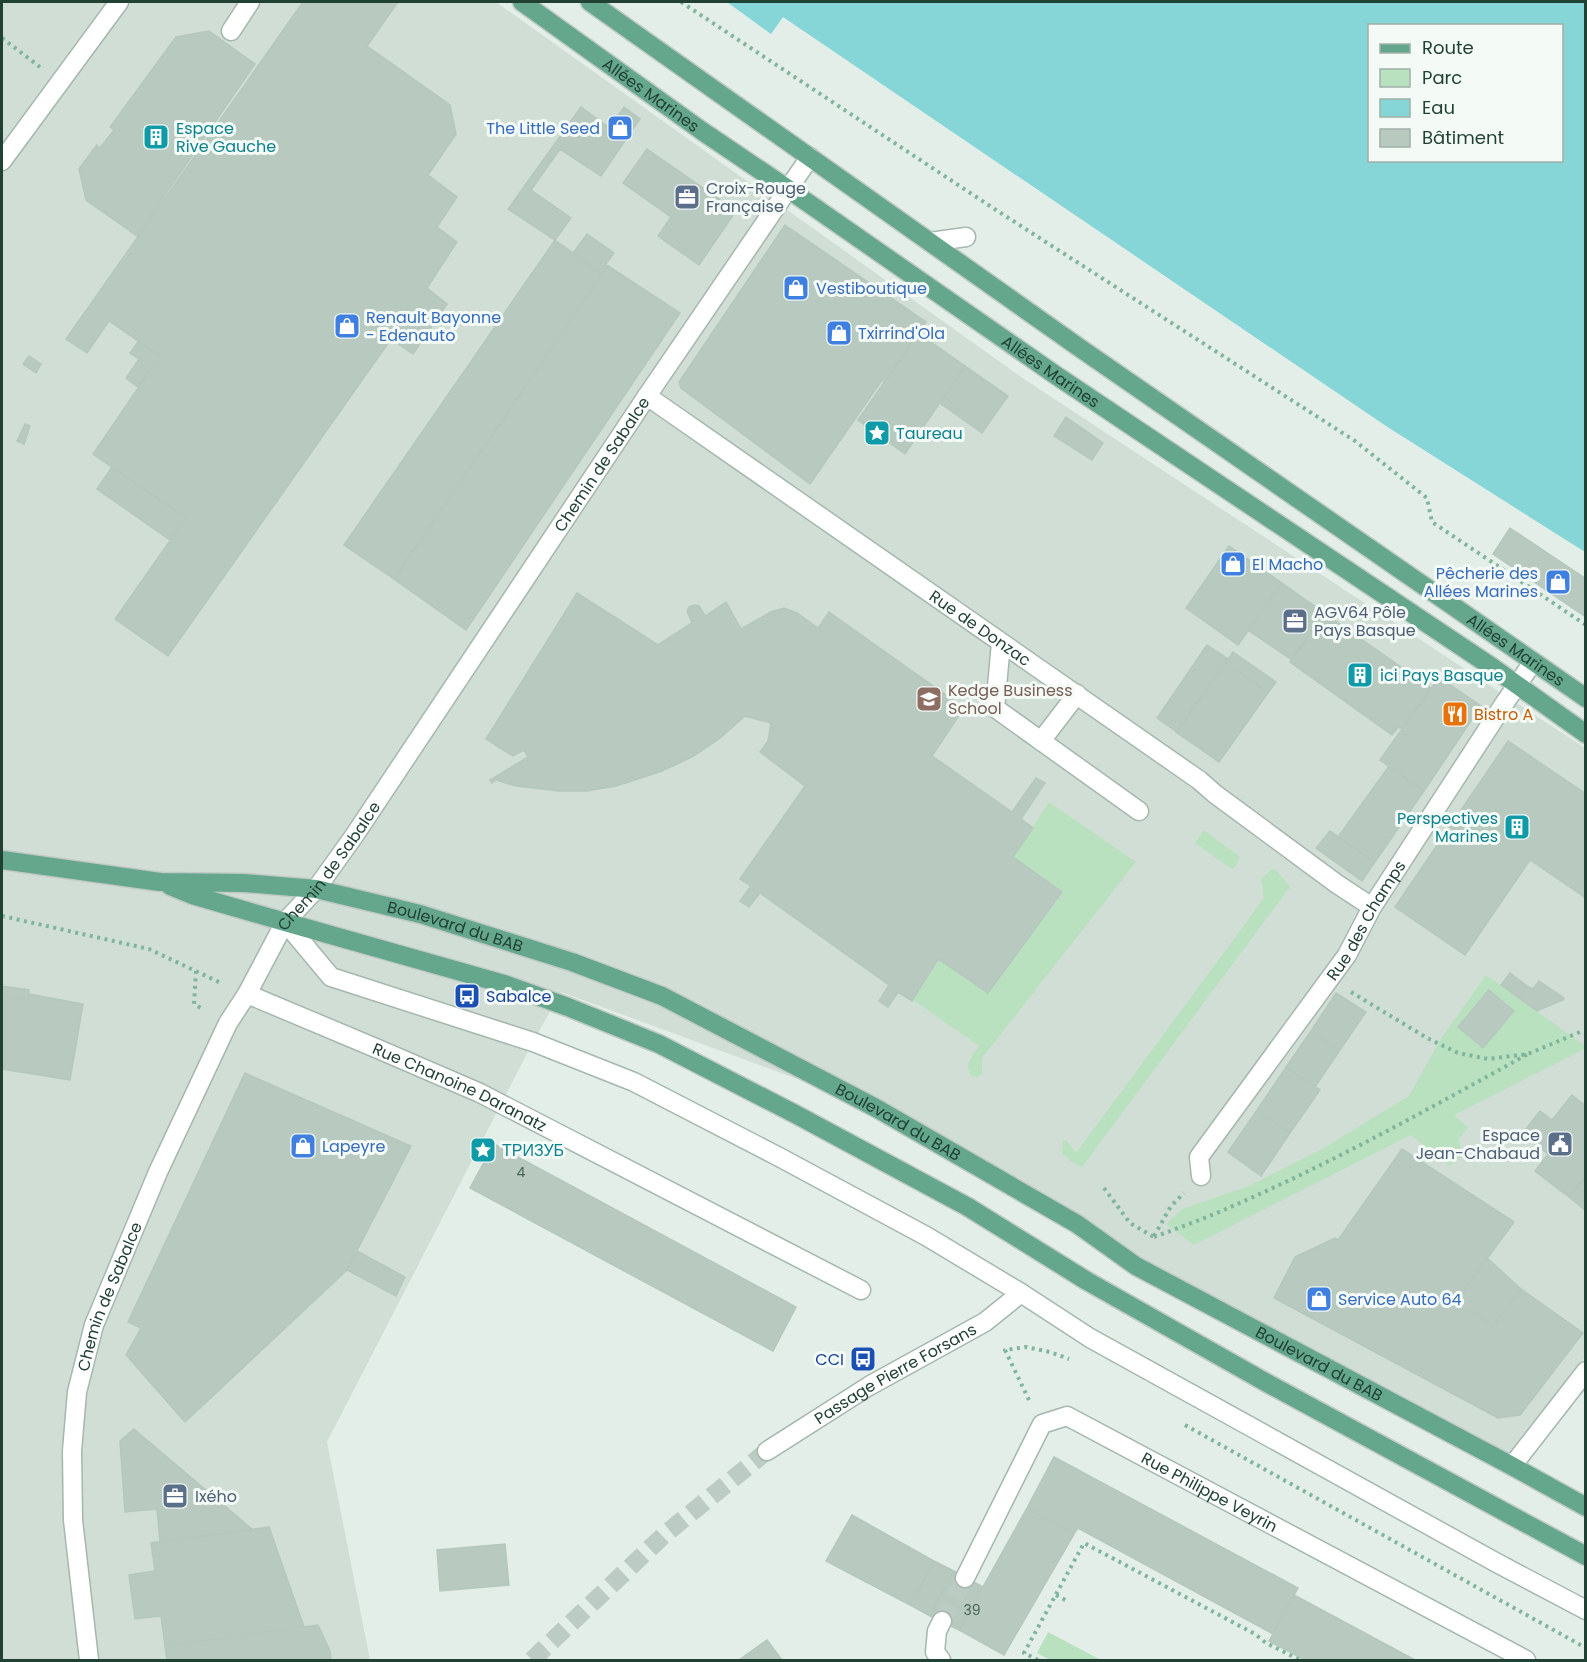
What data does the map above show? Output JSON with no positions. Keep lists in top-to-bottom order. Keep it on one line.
{"streets":{"main road":["Allées Marines","Boulevard du BAB"],"street":["Chemin de Sabalce","Rue de Donzac","Rue des Champs","Rue Chanoine Daranatz","Passage Pierre Forsans","Rue Philippe Veyrin"]},"crossings":[["Allées Marines","Chemin de Sabalce"],["Allées Marines","Rue des Champs"],["Chemin de Sabalce","Rue de Donzac"],["Chemin de Sabalce","Boulevard du BAB"],["Chemin de Sabalce","Rue Chanoine Daranatz"],["Rue de Donzac","Rue des Champs"]],"places":{"shop":["The Little Seed","Vestiboutique","Renault Bayonne - Edenauto","Txirrind'Ola","El Macho","Pêcherie des Allées Marines","Lapeyre","Service Auto 64"],"building":["Espace Rive Gauche","ici Pays Basque","Perspectives Marines"],"office":["Croix-Rouge Française","AGV64 Pôle Pays Basque","Ixého"],"place":["Taureau","ТРИЗУБ"],"school or university":["Kedge Business School"],"restaurant":["Bistro A"],"bus stop":["Sabalce","CCI"],"public building":["Espace Jean-Chabaud"]},"house_numbers":["4","39"],"legend":["Route","Parc","Eau","Bâtiment"]}
